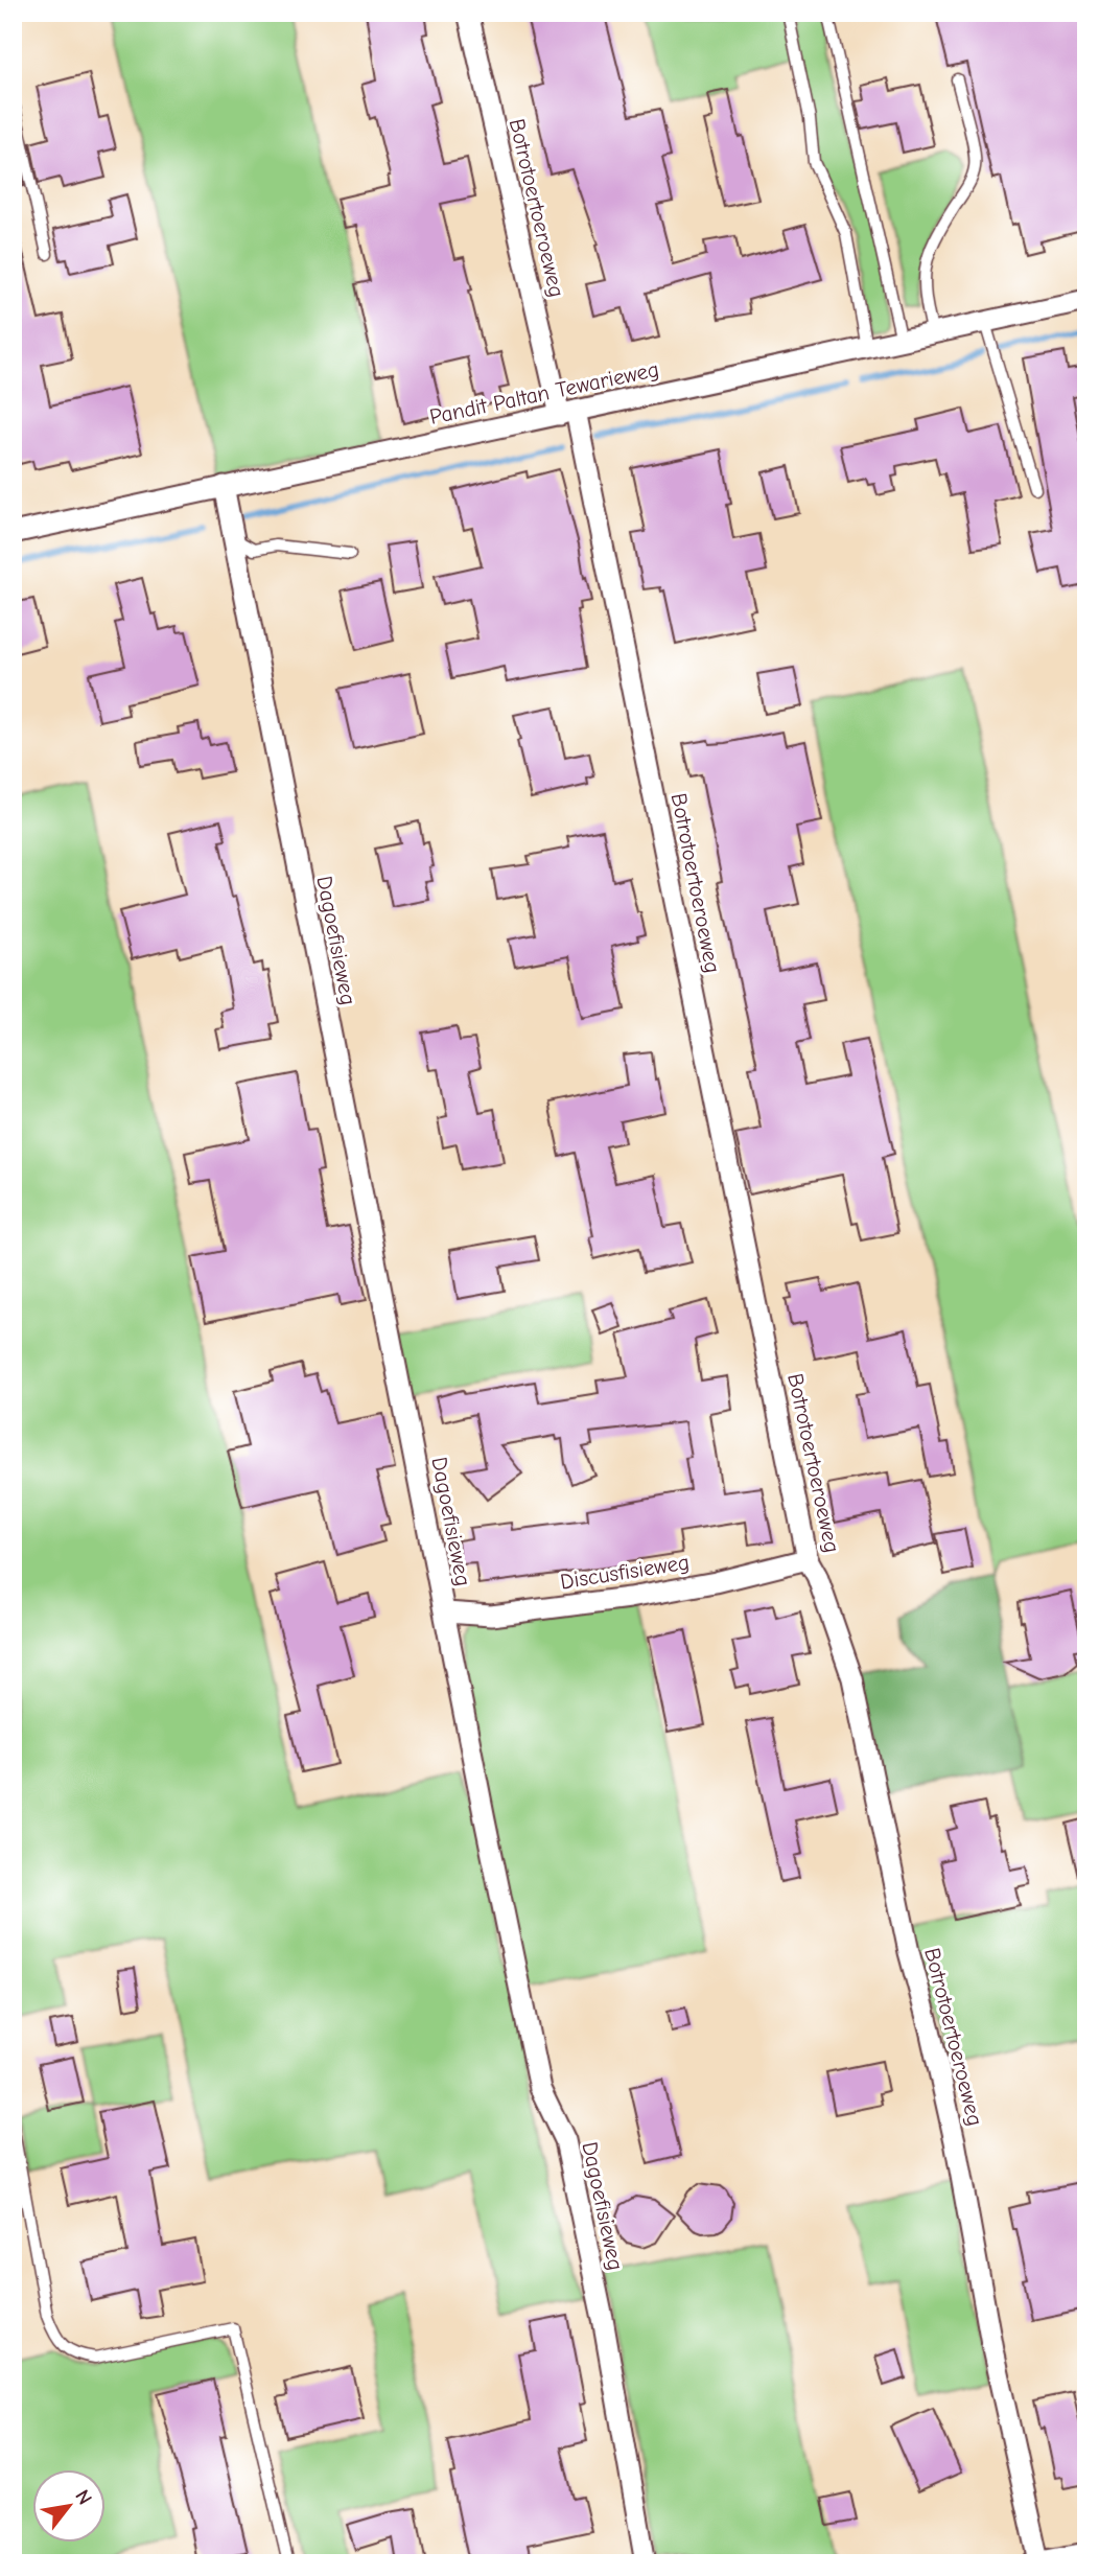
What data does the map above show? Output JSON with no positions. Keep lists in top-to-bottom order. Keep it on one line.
{"streets":{"street":["Botrotoertoeroeweg","Pandit Paltan Tewarieweg","Dagoefisieweg","Discusfisieweg"]},"crossings":[["Botrotoertoeroeweg","Pandit Paltan Tewarieweg"],["Botrotoertoeroeweg","Discusfisieweg"],["Pandit Paltan Tewarieweg","Dagoefisieweg"],["Dagoefisieweg","Discusfisieweg"]],"north":"top right"}
